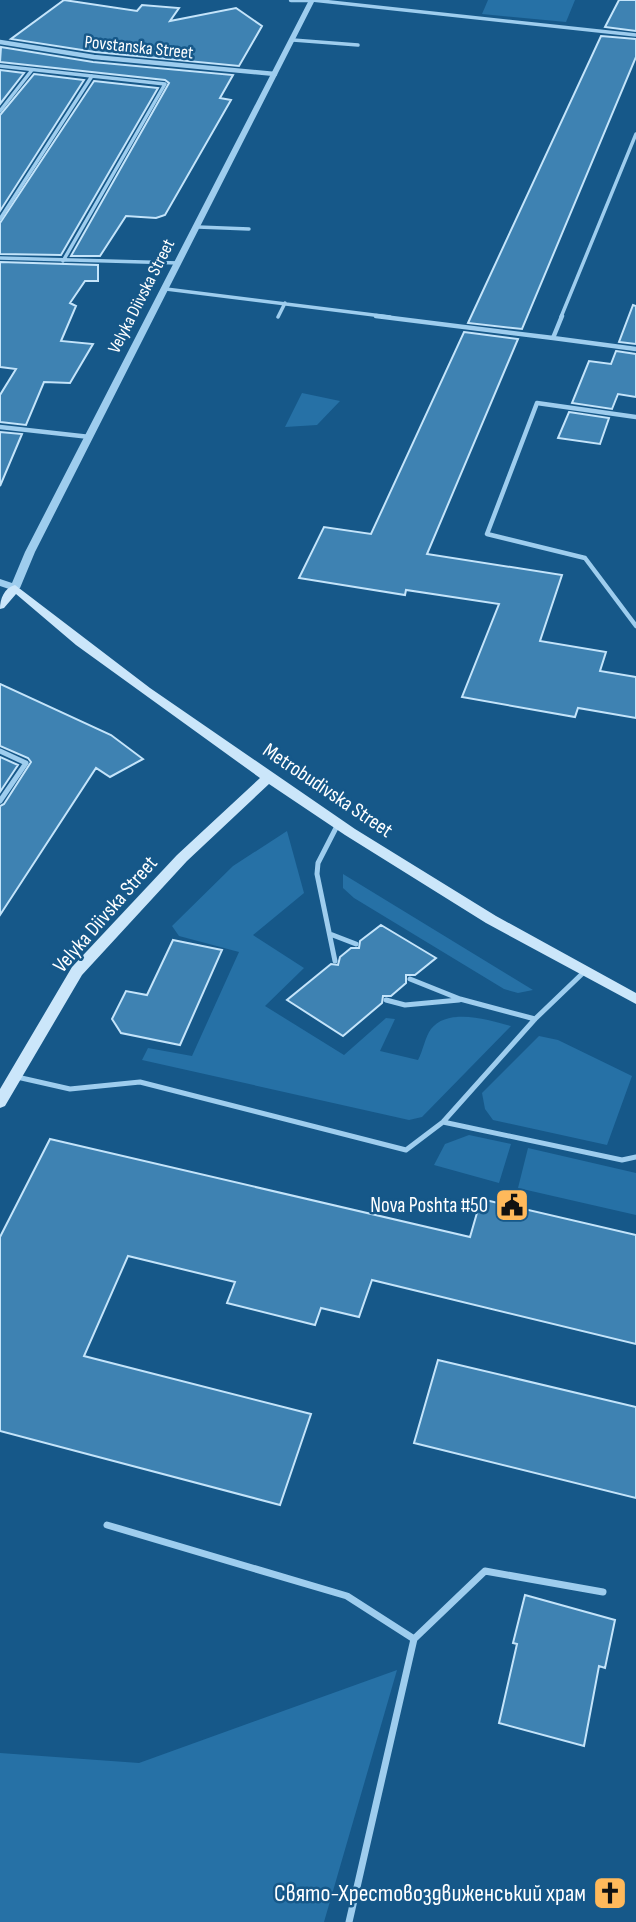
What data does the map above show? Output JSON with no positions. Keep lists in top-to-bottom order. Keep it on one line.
{"streets":{"main road":["Velyka Diivska Street","Metrobudivska Street"],"street":["Povstanska Street"]},"crossings":[["Povstanska Street","Velyka Diivska Street"],["Velyka Diivska Street","Metrobudivska Street"]],"places":{"public building":["Nova Poshta #50"],"church":["Свято-Хрестовоздвиженський храм"]}}
